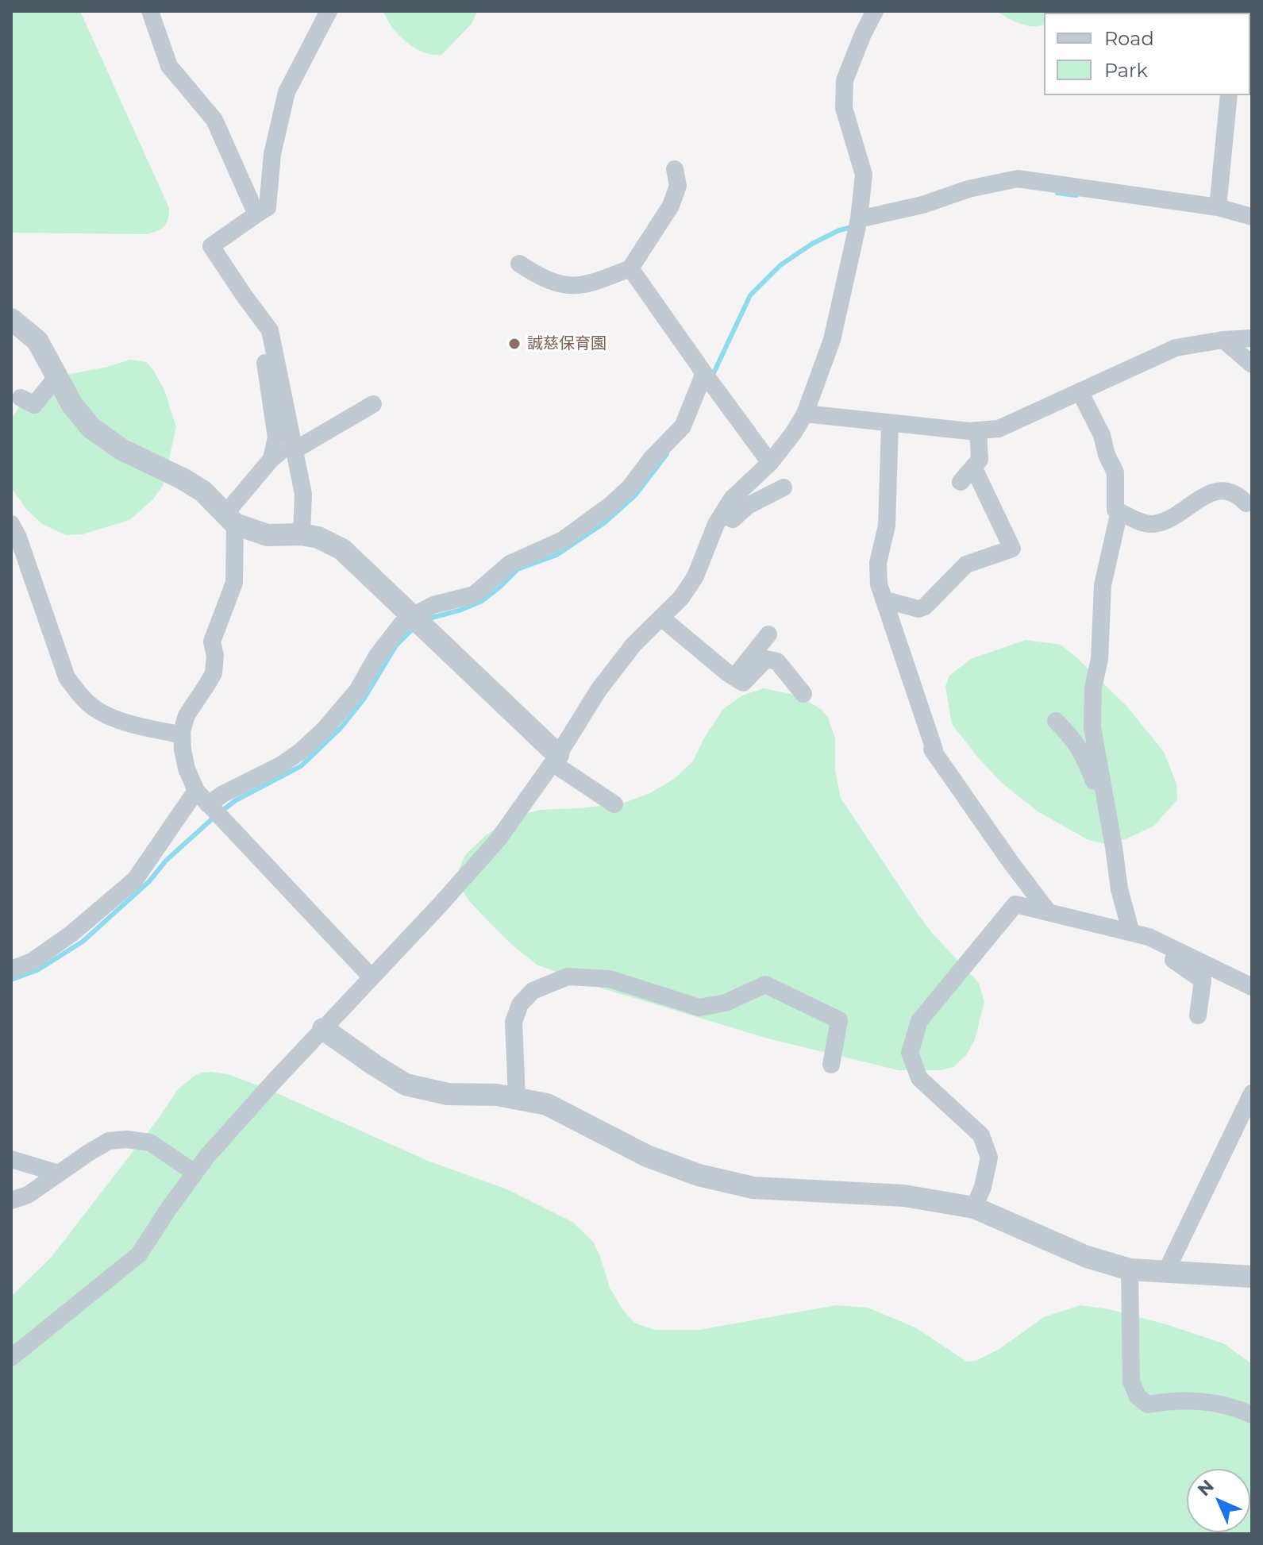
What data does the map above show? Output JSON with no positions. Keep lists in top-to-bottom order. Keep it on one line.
{"places":["誠慈保育園"],"legend":["Road","Park"],"north":"top left"}
